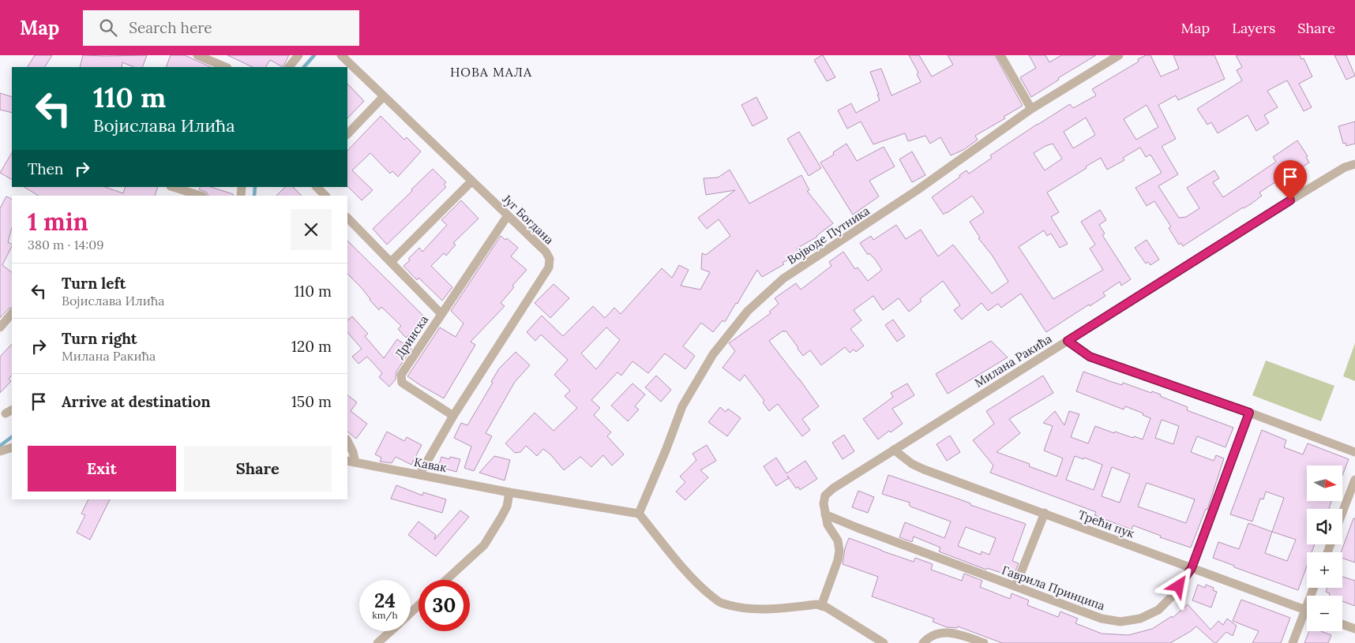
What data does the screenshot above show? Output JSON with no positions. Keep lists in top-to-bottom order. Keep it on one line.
{"streets":{"street":["Југ Богдана","Војводе Путника","Дринска","Милана Ракића","Кавак","Трећи пук","Гаврила Принципа"]},"crossings":[["Југ Богдана","Дринска"],["Југ Богдана","Кавак"],["Војводе Путника","Кавак"],["Милана Ракића","Трећи пук"],["Милана Ракића","Гаврила Принципа"],["Трећи пук","Гаврила Принципа"]],"districts":["НОВА МАЛА"],"north":"right","page":{"header":"Map","search":"Search here","nav":["Map","Layers","Share"],"turn":["110 m","Војислава Илића"],"then":"Then","heading":["1 min","380 m · 14:09"],"list":[{"name":"Turn left","note":"Војислава Илића","value":"110 m"},{"name":"Turn right","note":"Милана Ракића","value":"120 m"},{"name":"Arrive at destination","value":"150 m"}],"buttons":["Exit","Share"],"map_buttons":["+","−"],"speed":"24 km/h","limit":"30"}}
